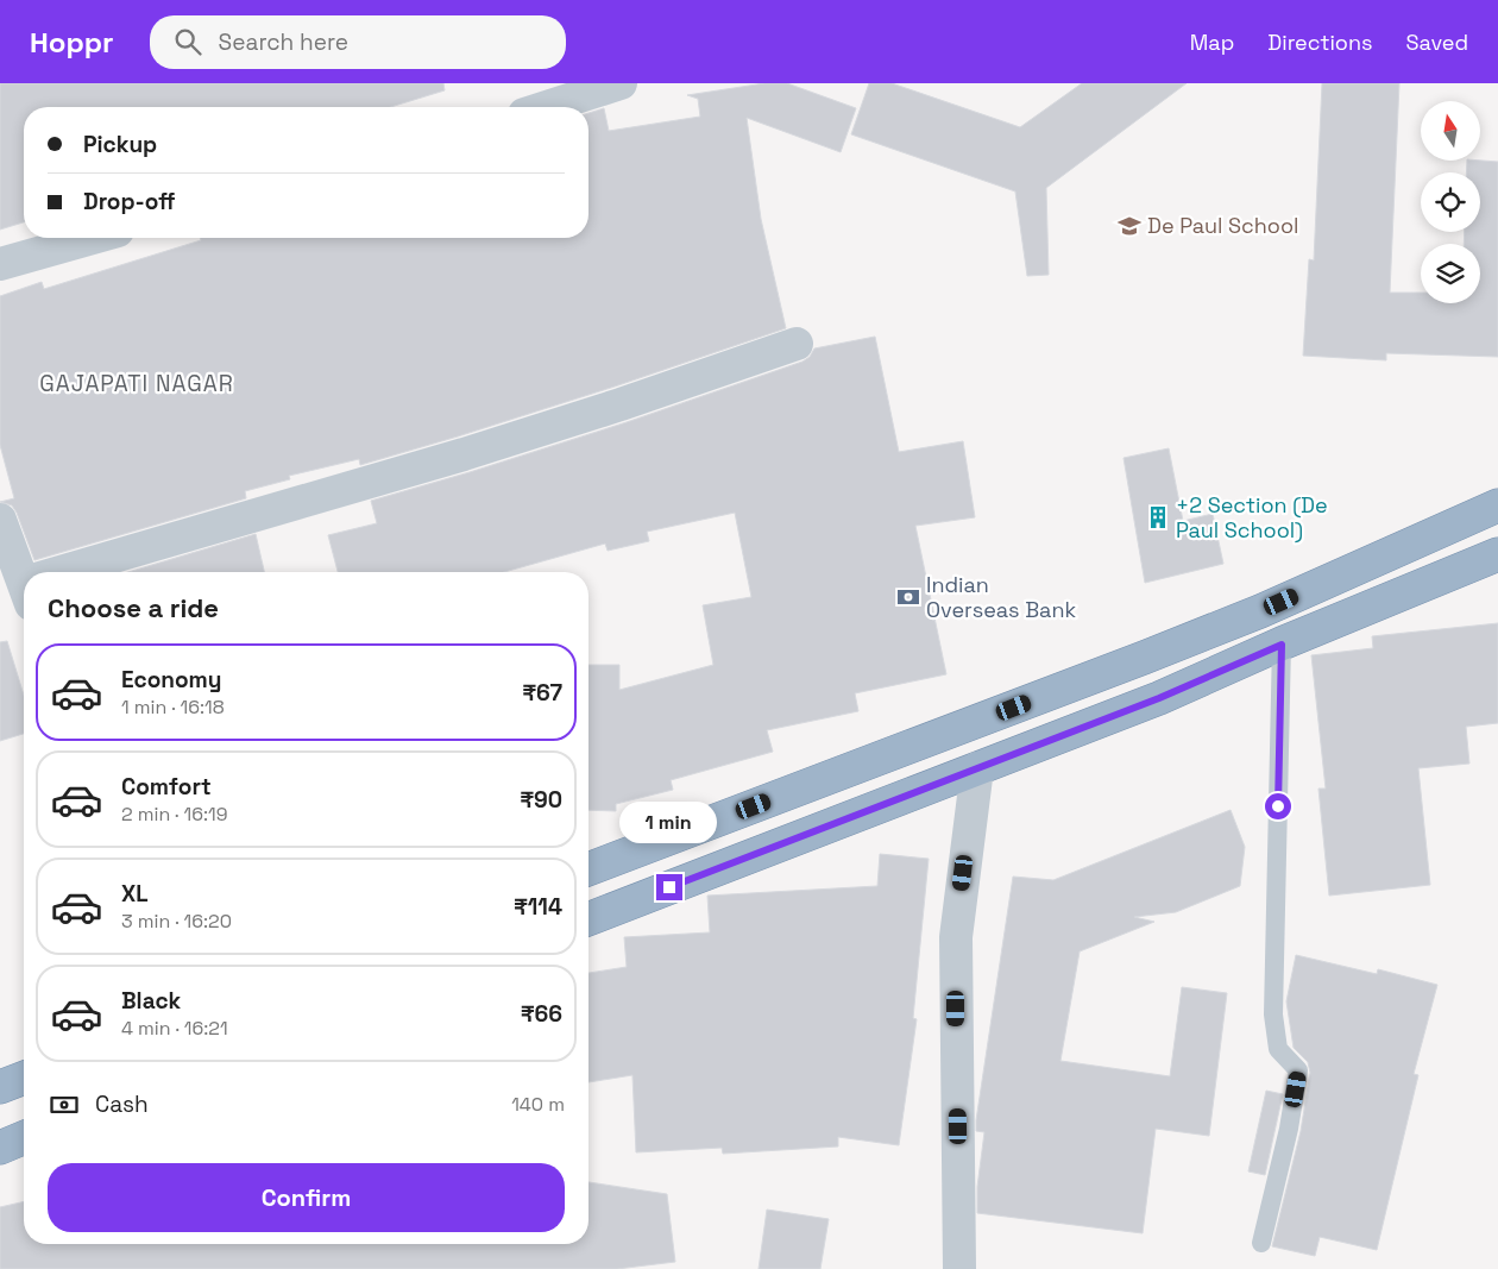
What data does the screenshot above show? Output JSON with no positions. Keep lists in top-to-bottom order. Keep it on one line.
{"districts":["GAJAPATI NAGAR"],"places":{"school or university":["De Paul School"],"building":["+2 Section (De Paul School)"],"bank":["Indian Overseas Bank"]},"north":"top","page":{"header":"Hoppr","search":"Search here","nav":["Map","Directions","Saved"],"banner":["Pickup","Drop-off"],"heading":"Choose a ride","list":[{"name":"Economy","note":"1 min · 16:18","value":"₹67"},{"name":"Comfort","note":"2 min · 16:19","value":"₹90"},{"name":"XL","note":"3 min · 16:20","value":"₹114"},{"name":"Black","note":"4 min · 16:21","value":"₹66"}],"bubble":"1 min","pay":["Cash","140 m"],"buttons":"Confirm"}}
